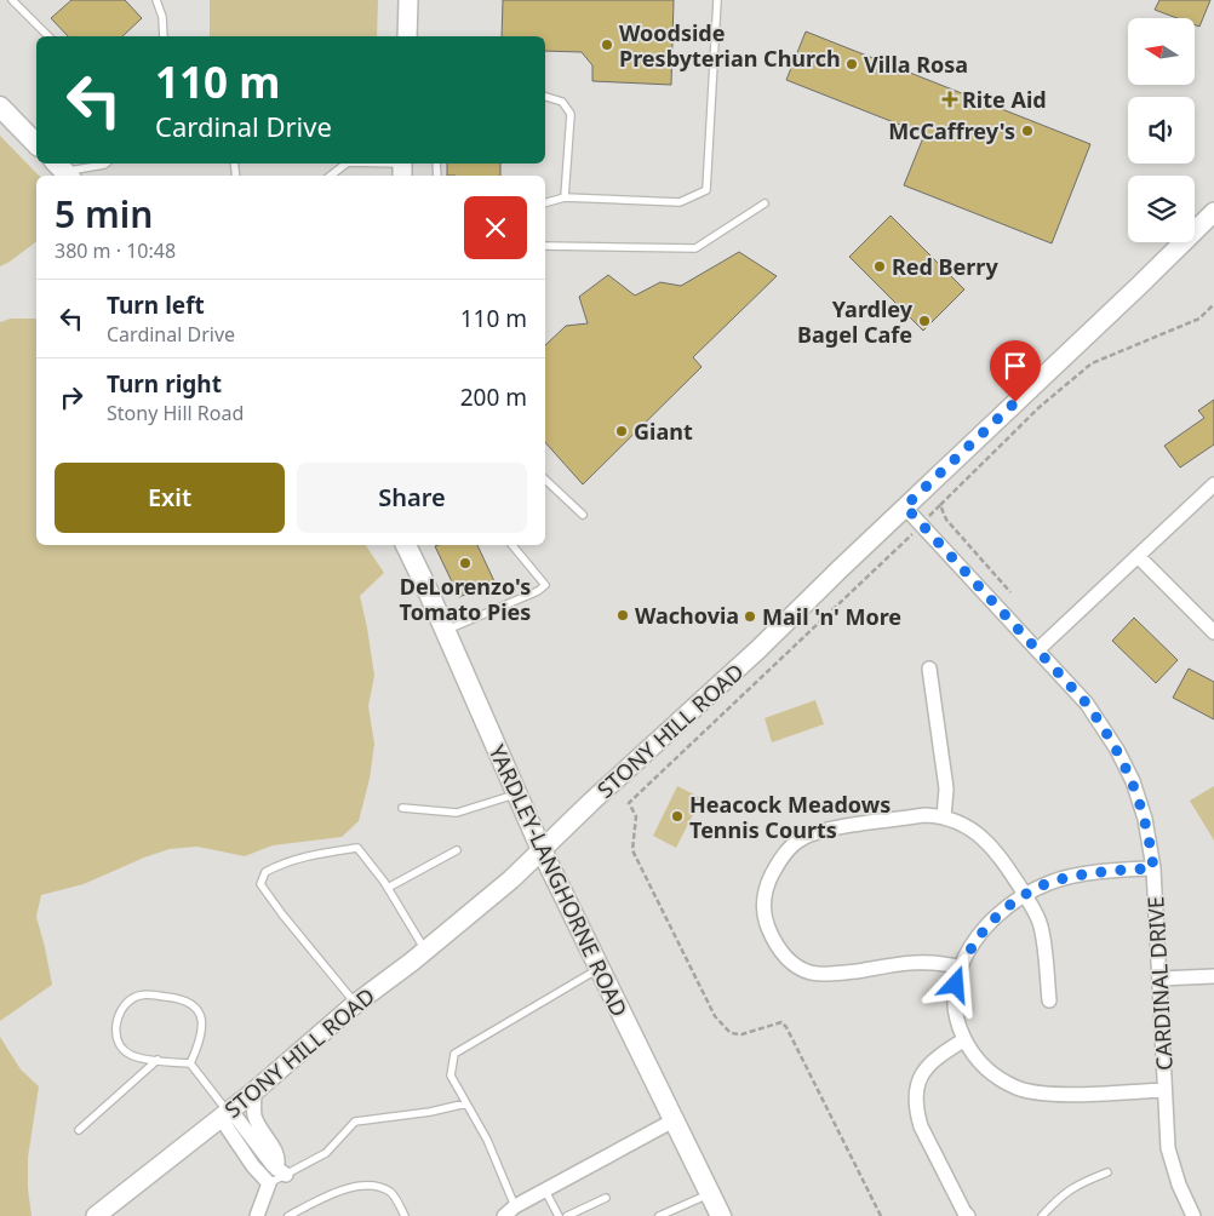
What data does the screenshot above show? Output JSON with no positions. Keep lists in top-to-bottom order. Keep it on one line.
{"streets":{"main road":["YARDLEY-LANGHORNE ROAD"],"street":["STONY HILL ROAD","CARDINAL DRIVE"]},"crossings":[["STONY HILL ROAD","YARDLEY-LANGHORNE ROAD"],["STONY HILL ROAD","CARDINAL DRIVE"]],"places":{"other":["Woodside Presbyterian Church","Villa Rosa","McCaffrey's","Red Berry","Yardley Bagel Cafe","Giant","DeLorenzo's Tomato Pies","Wachovia","Mail 'n' More","Heacock Meadows Tennis Courts"],"health":["Rite Aid"]},"north":"left","page":{"turn":["110 m","Cardinal Drive"],"heading":["5 min","380 m · 10:48"],"list":[{"name":"Turn left","note":"Cardinal Drive","value":"110 m"},{"name":"Turn right","note":"Stony Hill Road","value":"200 m"}],"buttons":["Exit","Share"]}}
